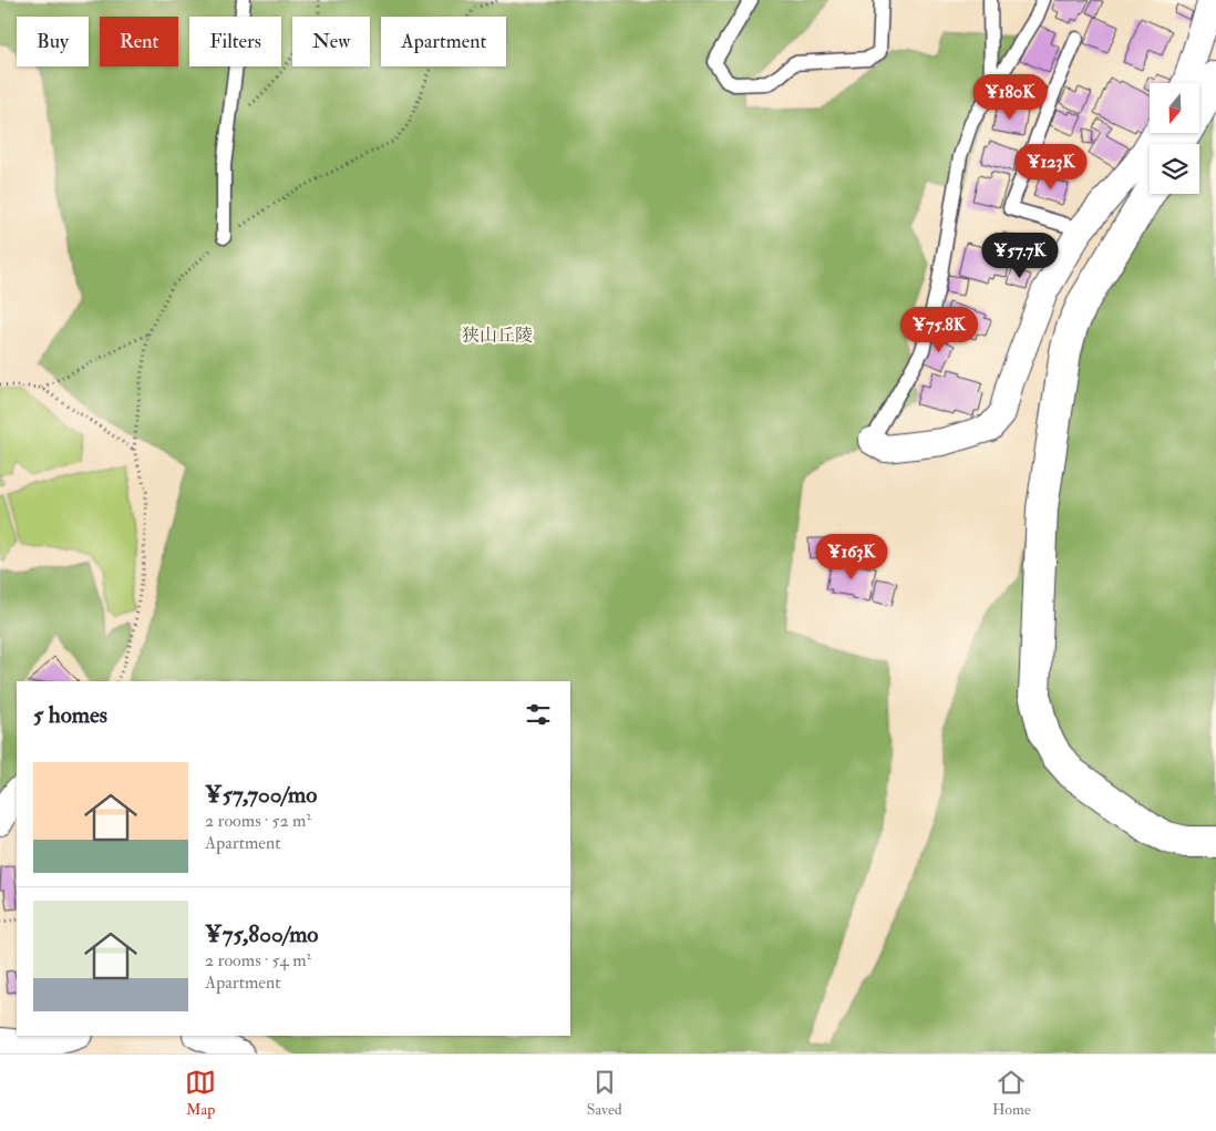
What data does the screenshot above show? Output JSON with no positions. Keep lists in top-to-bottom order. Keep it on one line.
{"parks":["狭山丘陵"],"north":"bottom","page":{"chip":["Buy","Rent","Filters","New","Apartment"],"price":["¥180K","¥123K","¥57.7K","¥75.8K","¥163K"],"heading":"5 homes","list":[{"name":"¥57,700/mo","note":"2 rooms · 52 m² · Apartment"},{"name":"¥75,800/mo","note":"2 rooms · 54 m² · Apartment"}],"tabs":["Map","Saved","Home"]}}
